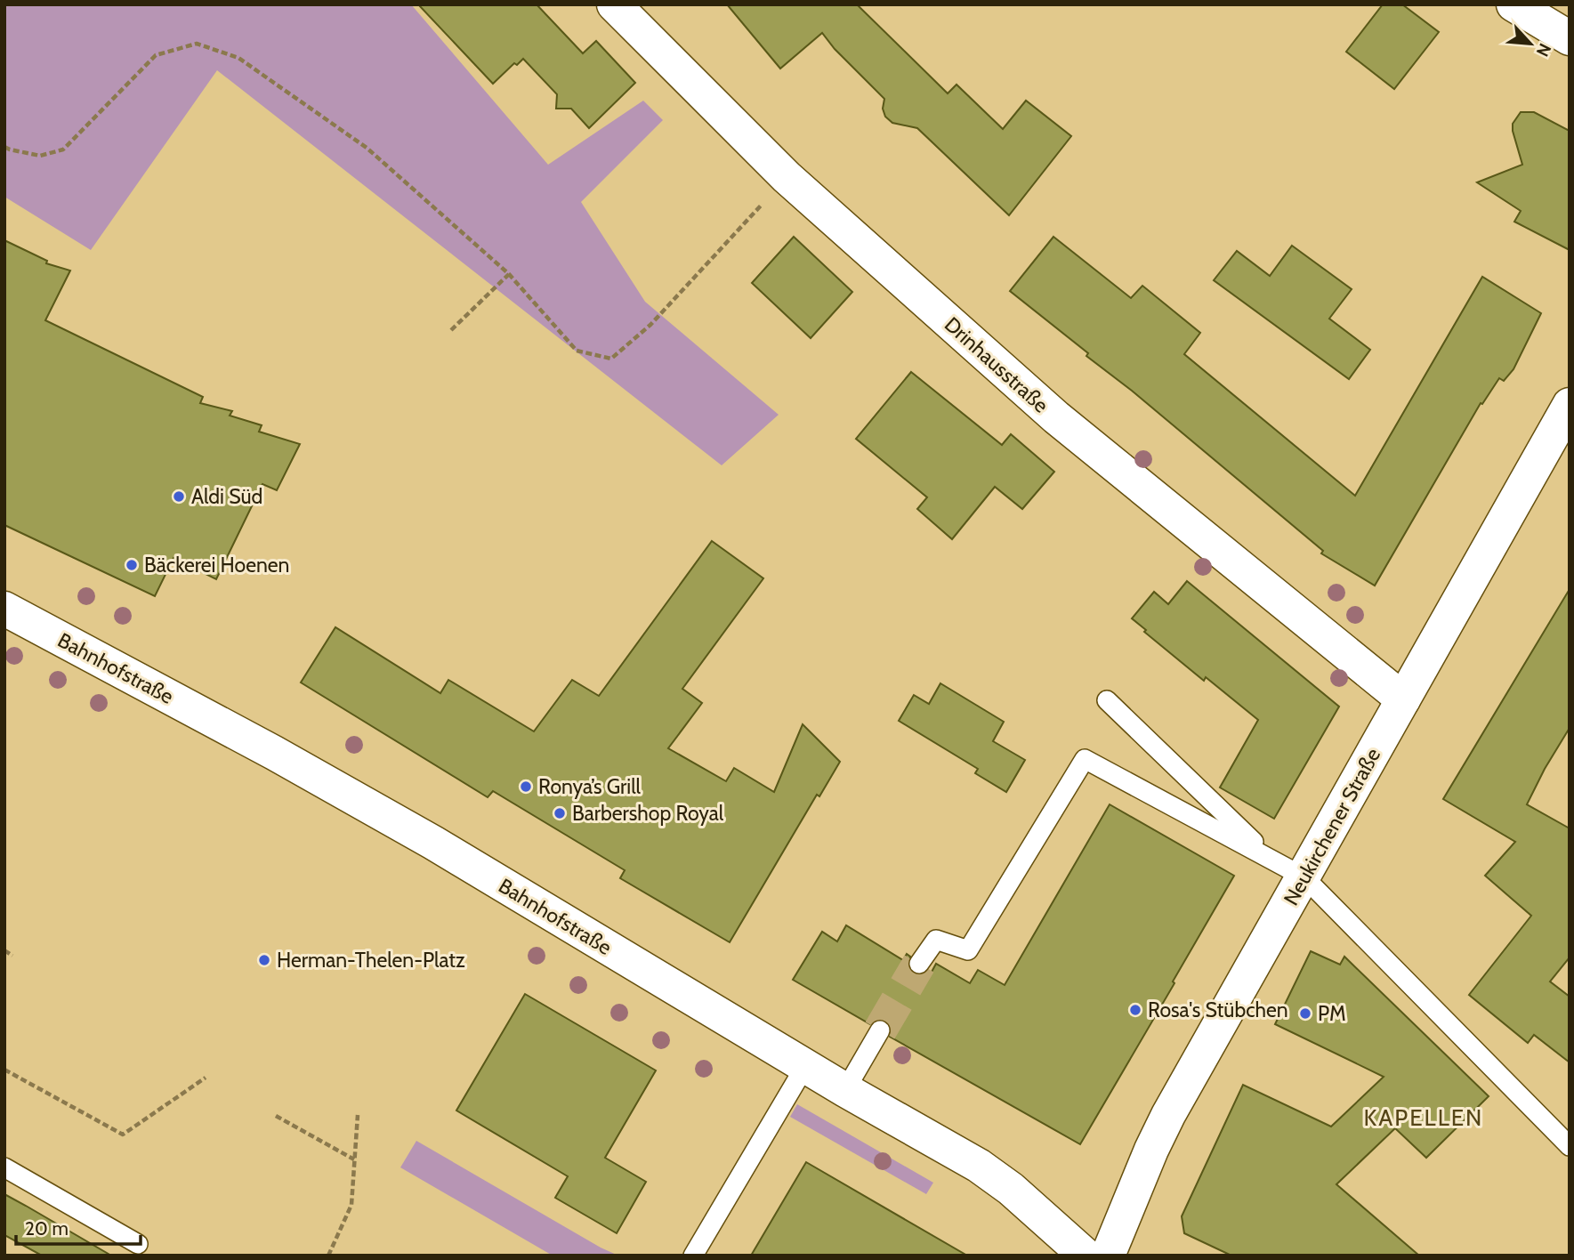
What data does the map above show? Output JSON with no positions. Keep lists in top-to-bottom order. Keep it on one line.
{"streets":{"main road":["Drinhausstraße","Bahnhofstraße","Neukirchener Straße"]},"crossings":[["Drinhausstraße","Neukirchener Straße"]],"districts":["KAPELLEN"],"places":["Aldi Süd","Bäckerei Hoenen","Ronya’s Grill","Barbershop Royal","Herman-Thelen-Platz","Rosa's Stübchen","PM"],"scale_bar":"20 m","north":"bottom right"}
